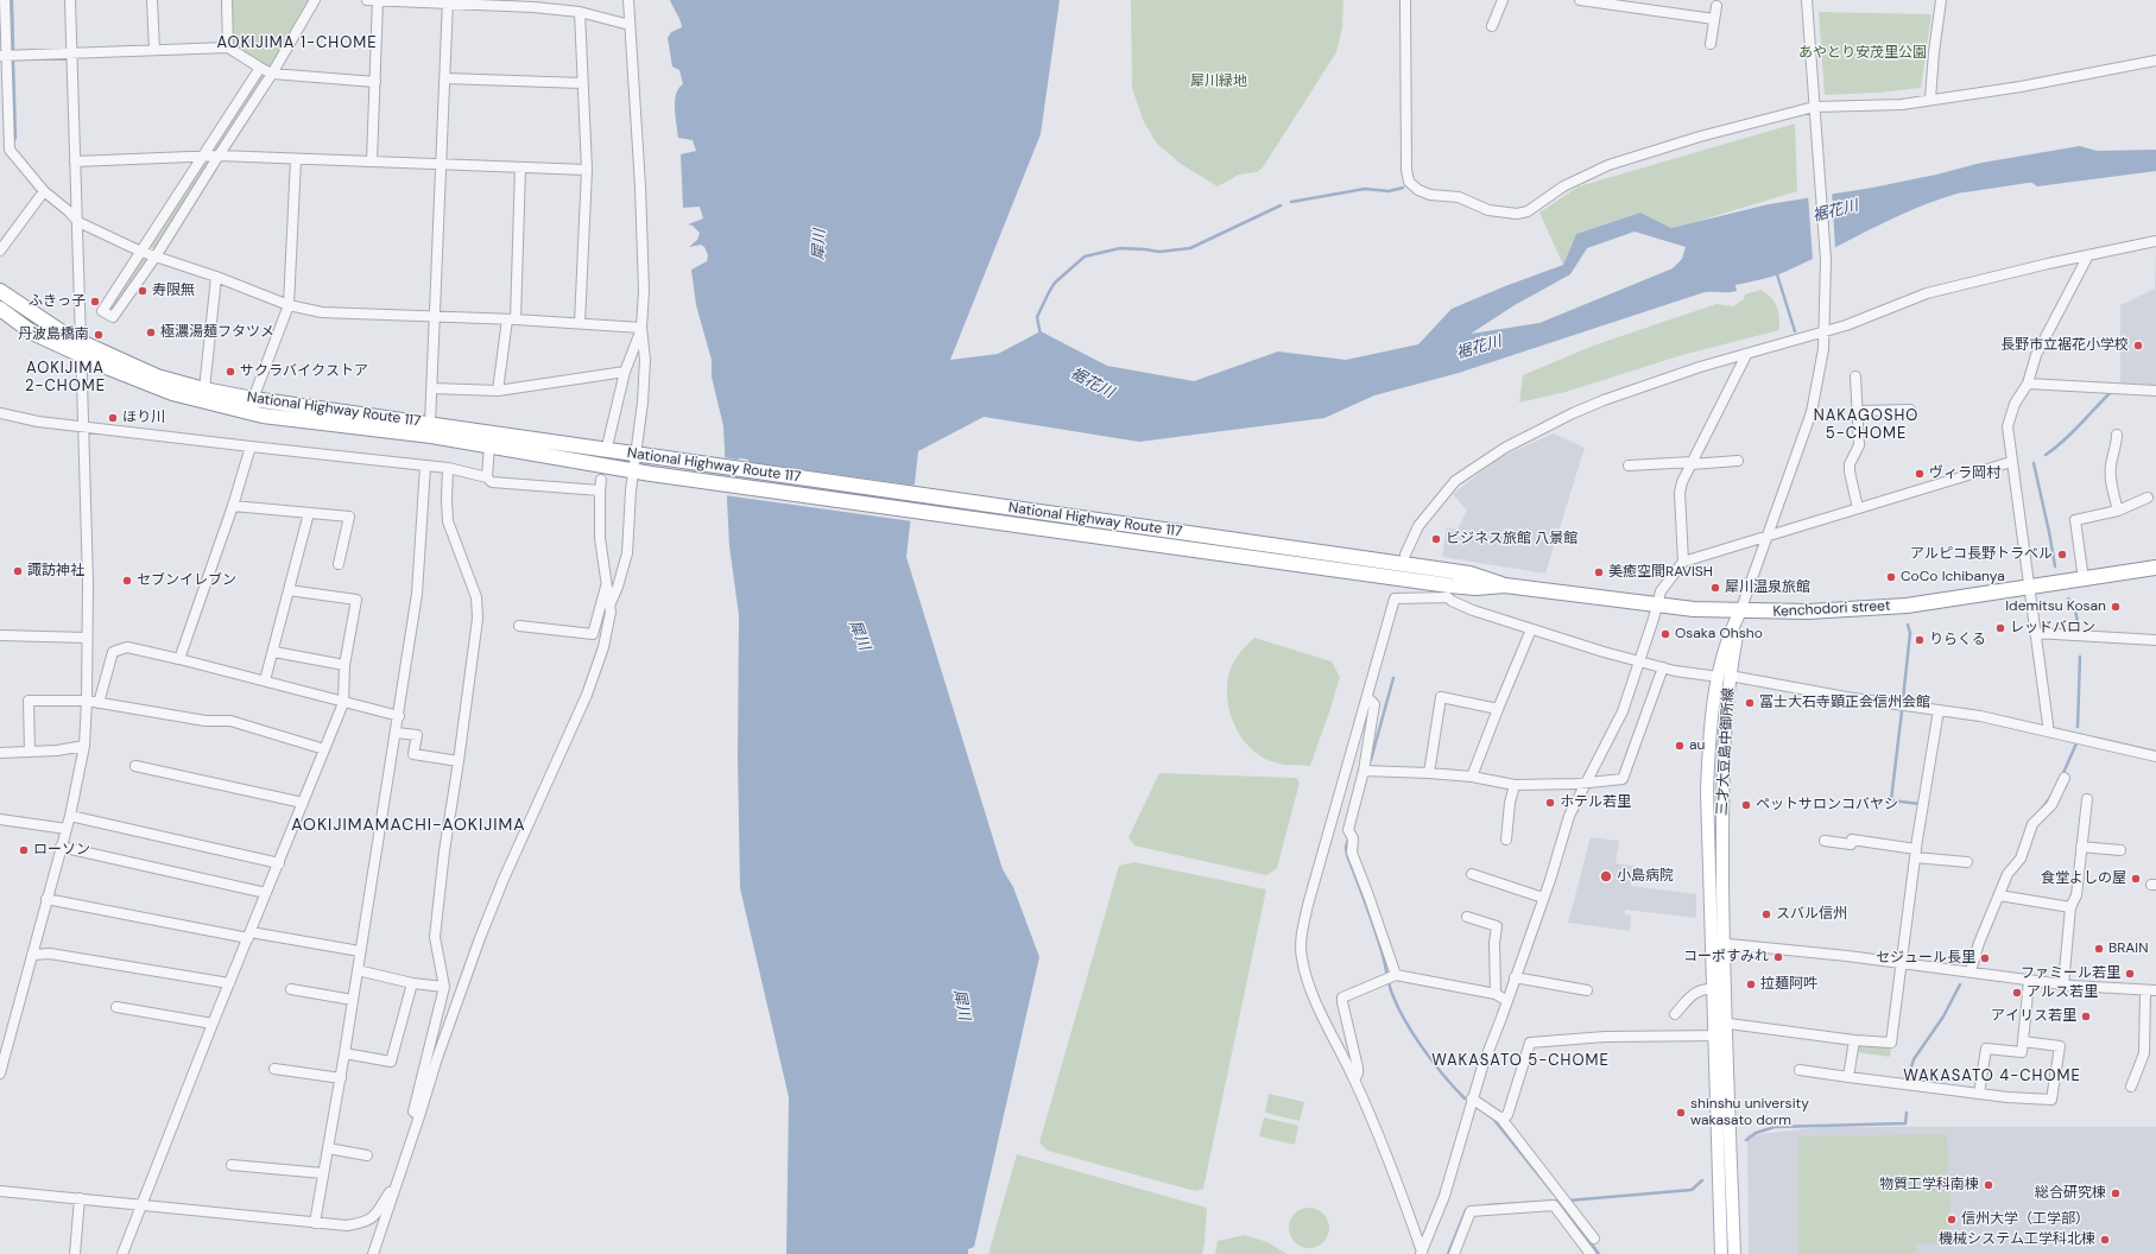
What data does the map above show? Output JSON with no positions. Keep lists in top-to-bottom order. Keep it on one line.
{"streets":{"highway":["National Highway Route 117","Kenchodori street"],"main road":["三才大豆島中御所線"]},"crossings":[["National Highway Route 117","Kenchodori street"],["Kenchodori street","三才大豆島中御所線"]],"districts":["AOKIJIMA 1-CHOME","AOKIJIMA 2-CHOME","NAKAGOSHO 5-CHOME","AOKIJIMAMACHI-AOKIJIMA","WAKASATO 5-CHOME","WAKASATO 4-CHOME"],"water":["裾花川","犀川"],"parks":["あやとり安茂里公園","犀川緑地"],"places":["寿限無","ふきっ子","極濃湯麺フタツメ","丹波島橋南","長野市立裾花小学校","サクラバイクストア","ほり川","ヴィラ岡村","ビジネス旅館 八景館","アルピコ長野トラベル","諏訪神社","美癒空間RAVISH","CoCo Ichibanya","セブンイレブン","犀川温泉旅館","Idemitsu Kosan","レッドバロン","Osaka Ohsho","りらくる","冨士大石寺顕正会信州会館","au","ホテル若里","ペットサロンコバヤシ","ローソン","小島病院","食堂よしの屋","スバル信州","BRAIN","コーポすみれ","セジュール長里","ファミール若里","拉麺阿吽","アルス若里","アイリス若里","shinshu university wakasato dorm","物質工学科南棟","総合研究棟","信州大学（工学部）","機械システム工学科北棟"]}
